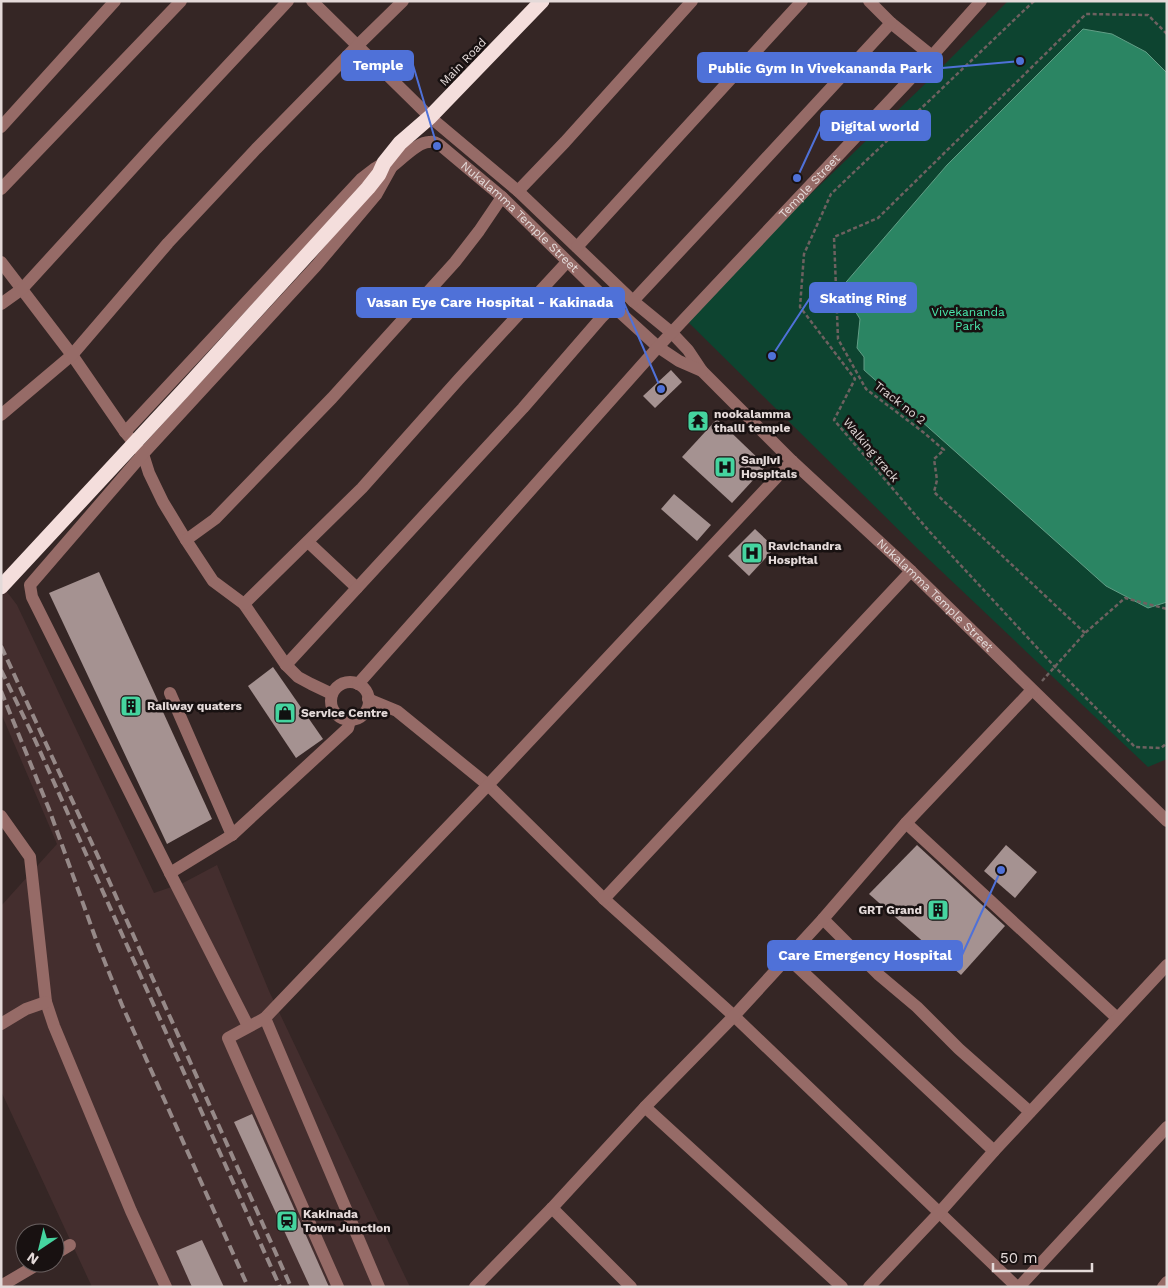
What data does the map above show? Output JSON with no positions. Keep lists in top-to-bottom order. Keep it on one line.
{"streets":{"highway":["Main Road"],"street":["Temple Street","Nukalamma Temple Street"],"path":["Track no 2","Walking track"]},"crossings":[["Main Road","Nukalamma Temple Street"],["Temple Street","Nukalamma Temple Street"]],"parks":["Vivekananda Park"],"places":{"other":["Public Gym In Vivekananda Park","Temple","Digital world","Skating Ring","Vasan Eye Care Hospital - Kakinada","Care Emergency Hospital"],"temple":["nookalamma thalli temple"],"hospital":["Sanjivi Hospitals","Ravichandra Hospital"],"building":["Railway quaters","GRT Grand"],"shop":["Service Centre"],"station":["Kakinada Town Junction"]},"scale_bar":"50 m","north":"bottom left"}
